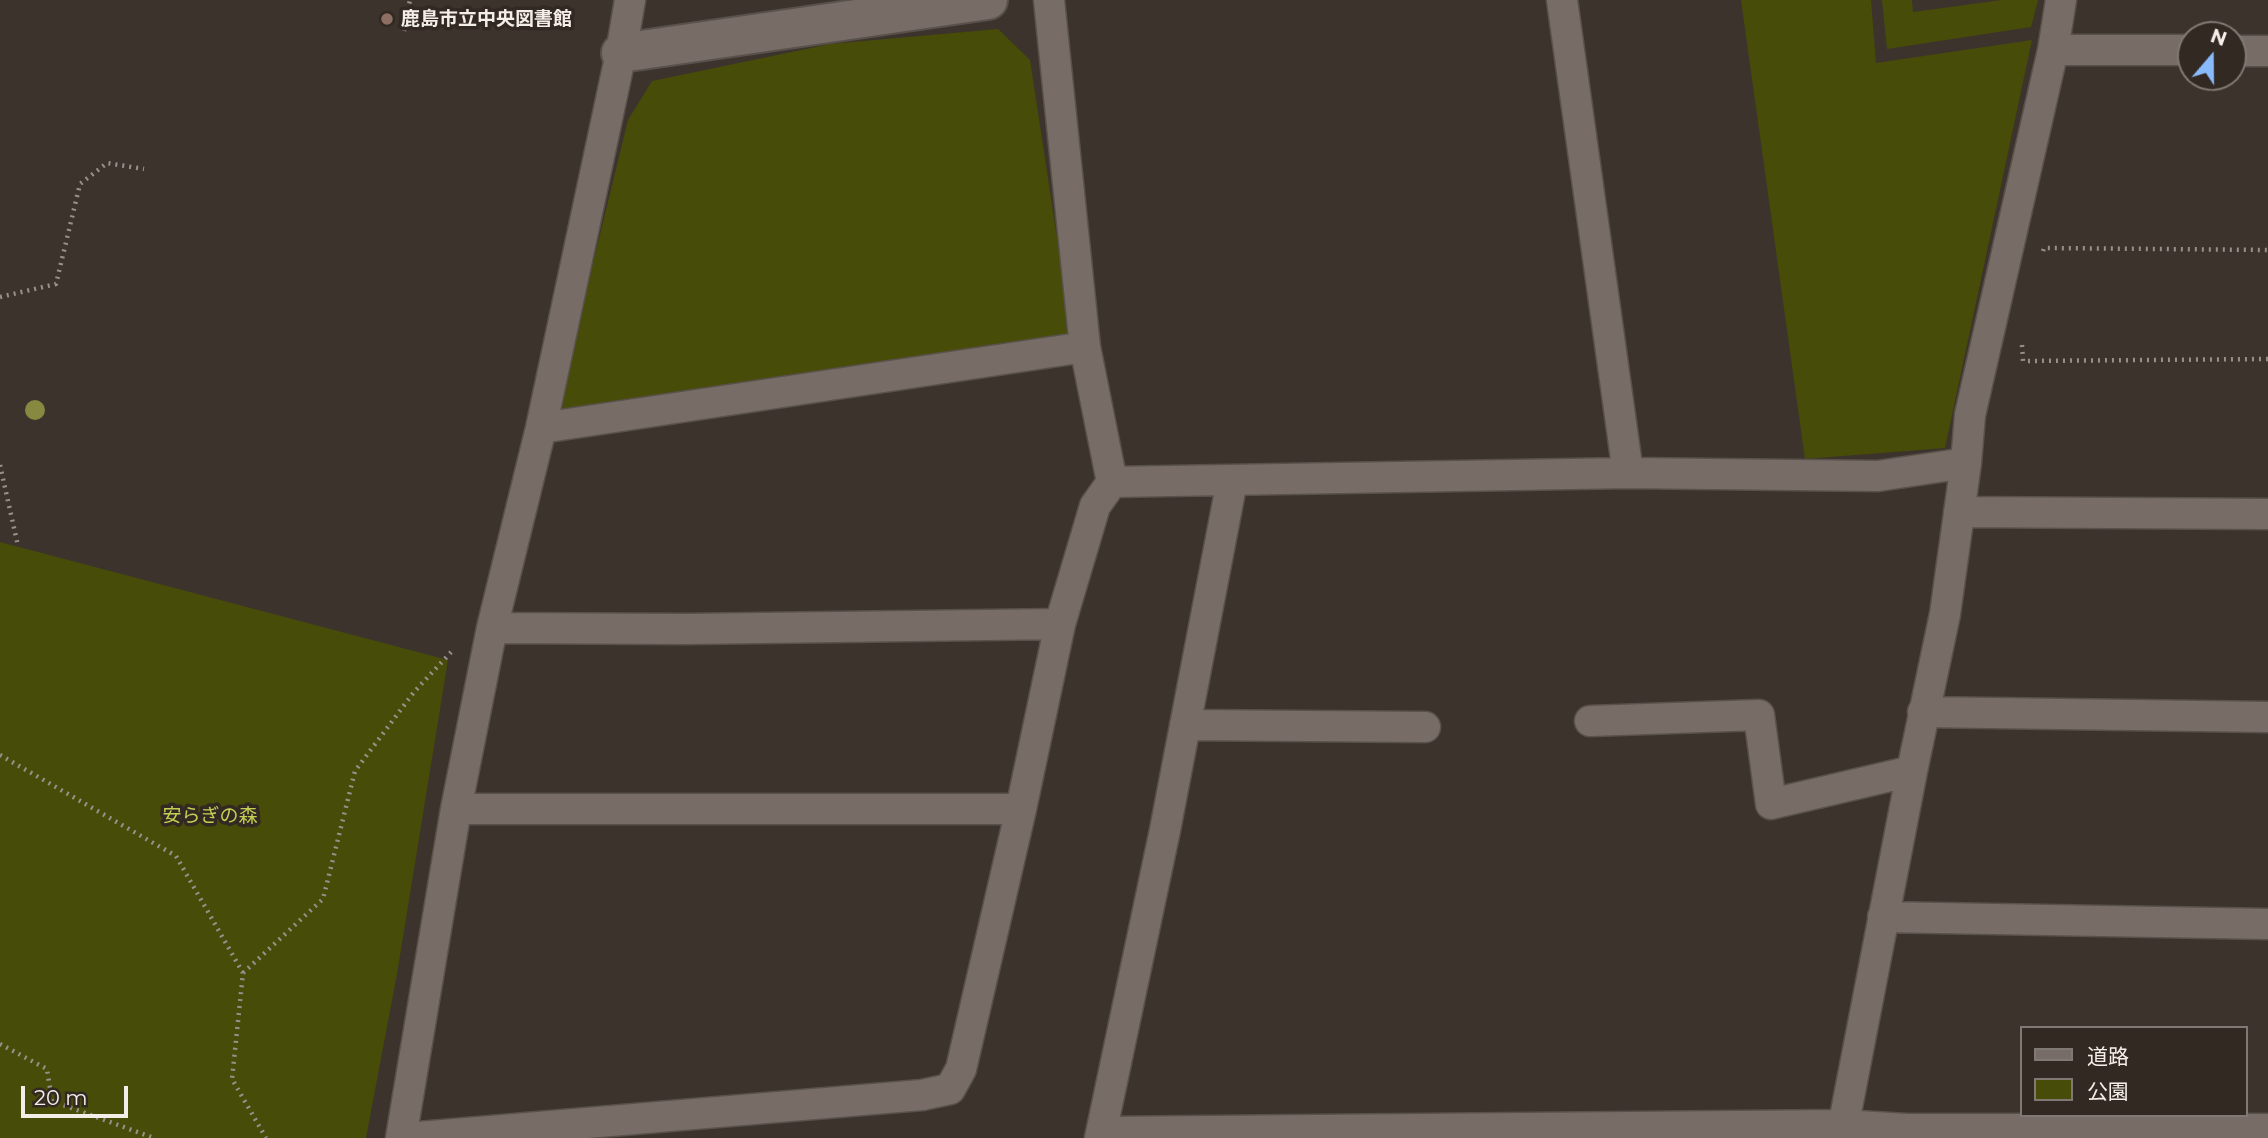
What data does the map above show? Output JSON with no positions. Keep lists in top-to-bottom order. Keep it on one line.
{"parks":["安らぎの森"],"places":["鹿島市立中央図書館"],"legend":["道路","公園"],"scale_bar":"20 m","north":"top"}
